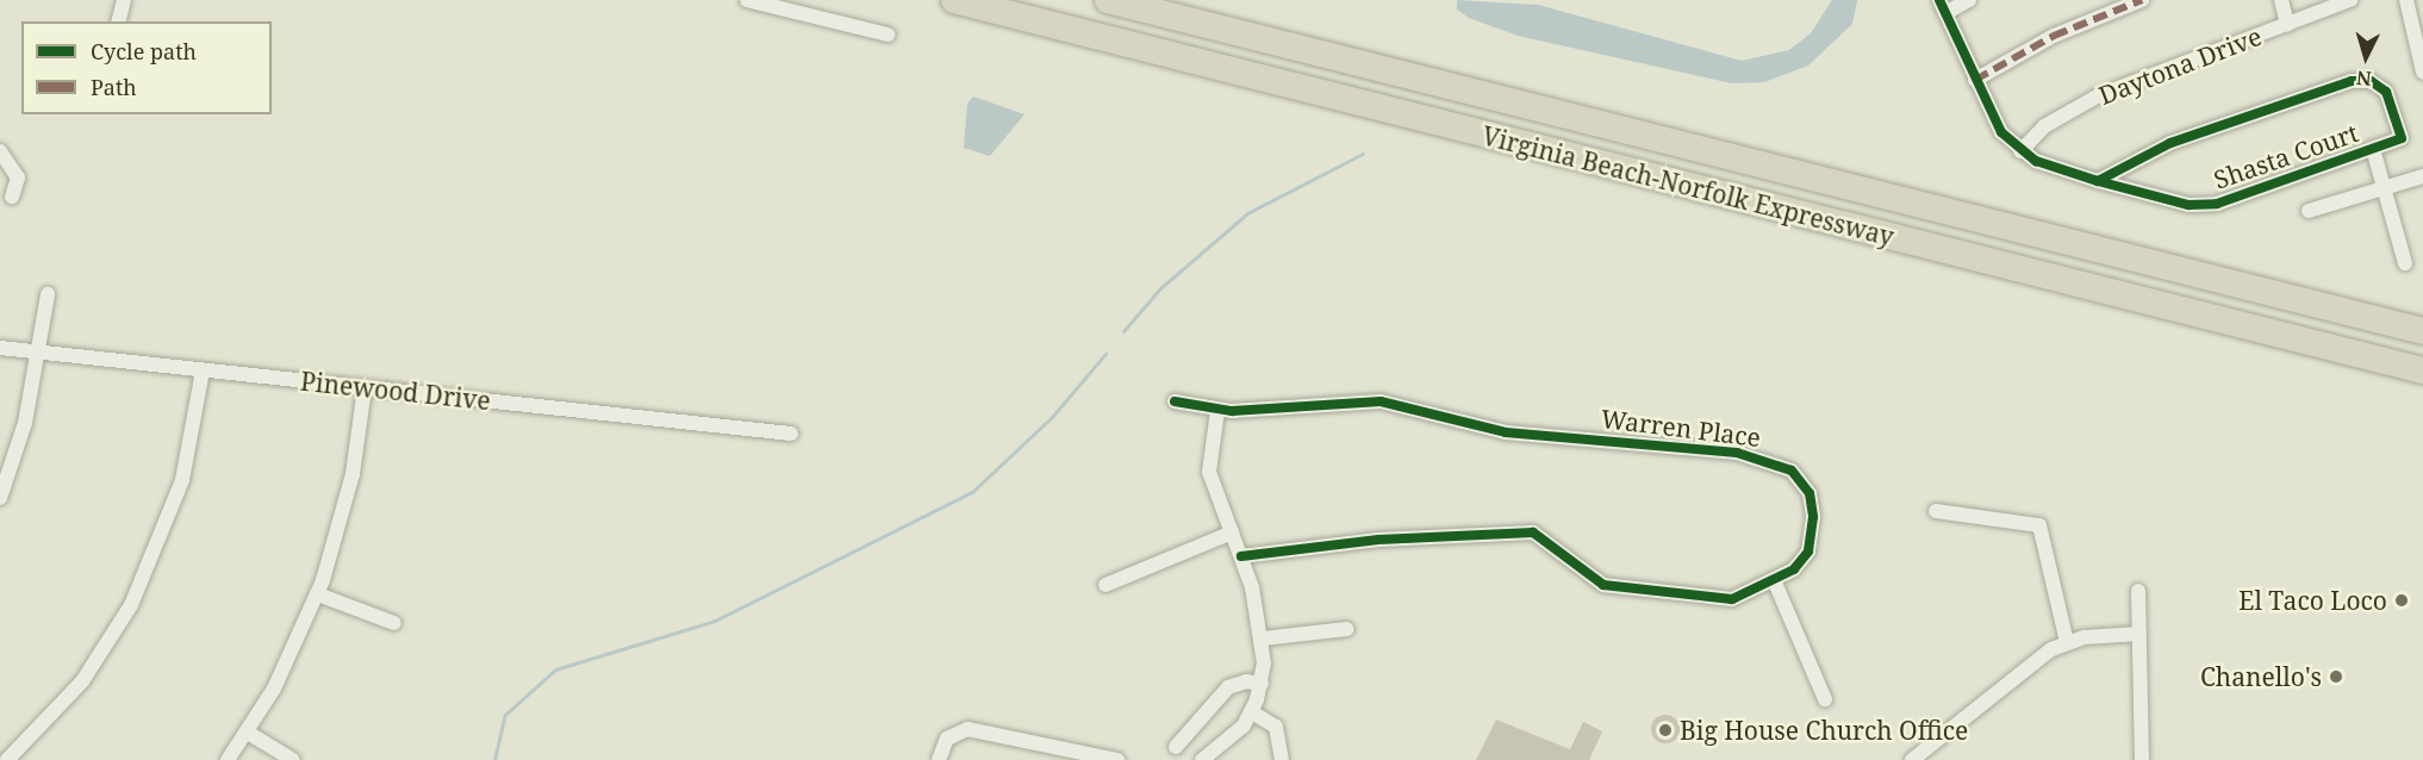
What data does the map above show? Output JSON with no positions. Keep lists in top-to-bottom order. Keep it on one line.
{"streets":{"highway":["Virginia Beach-Norfolk Expressway"],"street":["Daytona Drive","Shasta Court","Pinewood Drive","Warren Place"]},"crossings":[["Daytona Drive","Shasta Court"]],"places":["El Taco Loco","Chanello's","Big House Church Office"],"legend":["Cycle path","Path"],"north":"bottom"}
